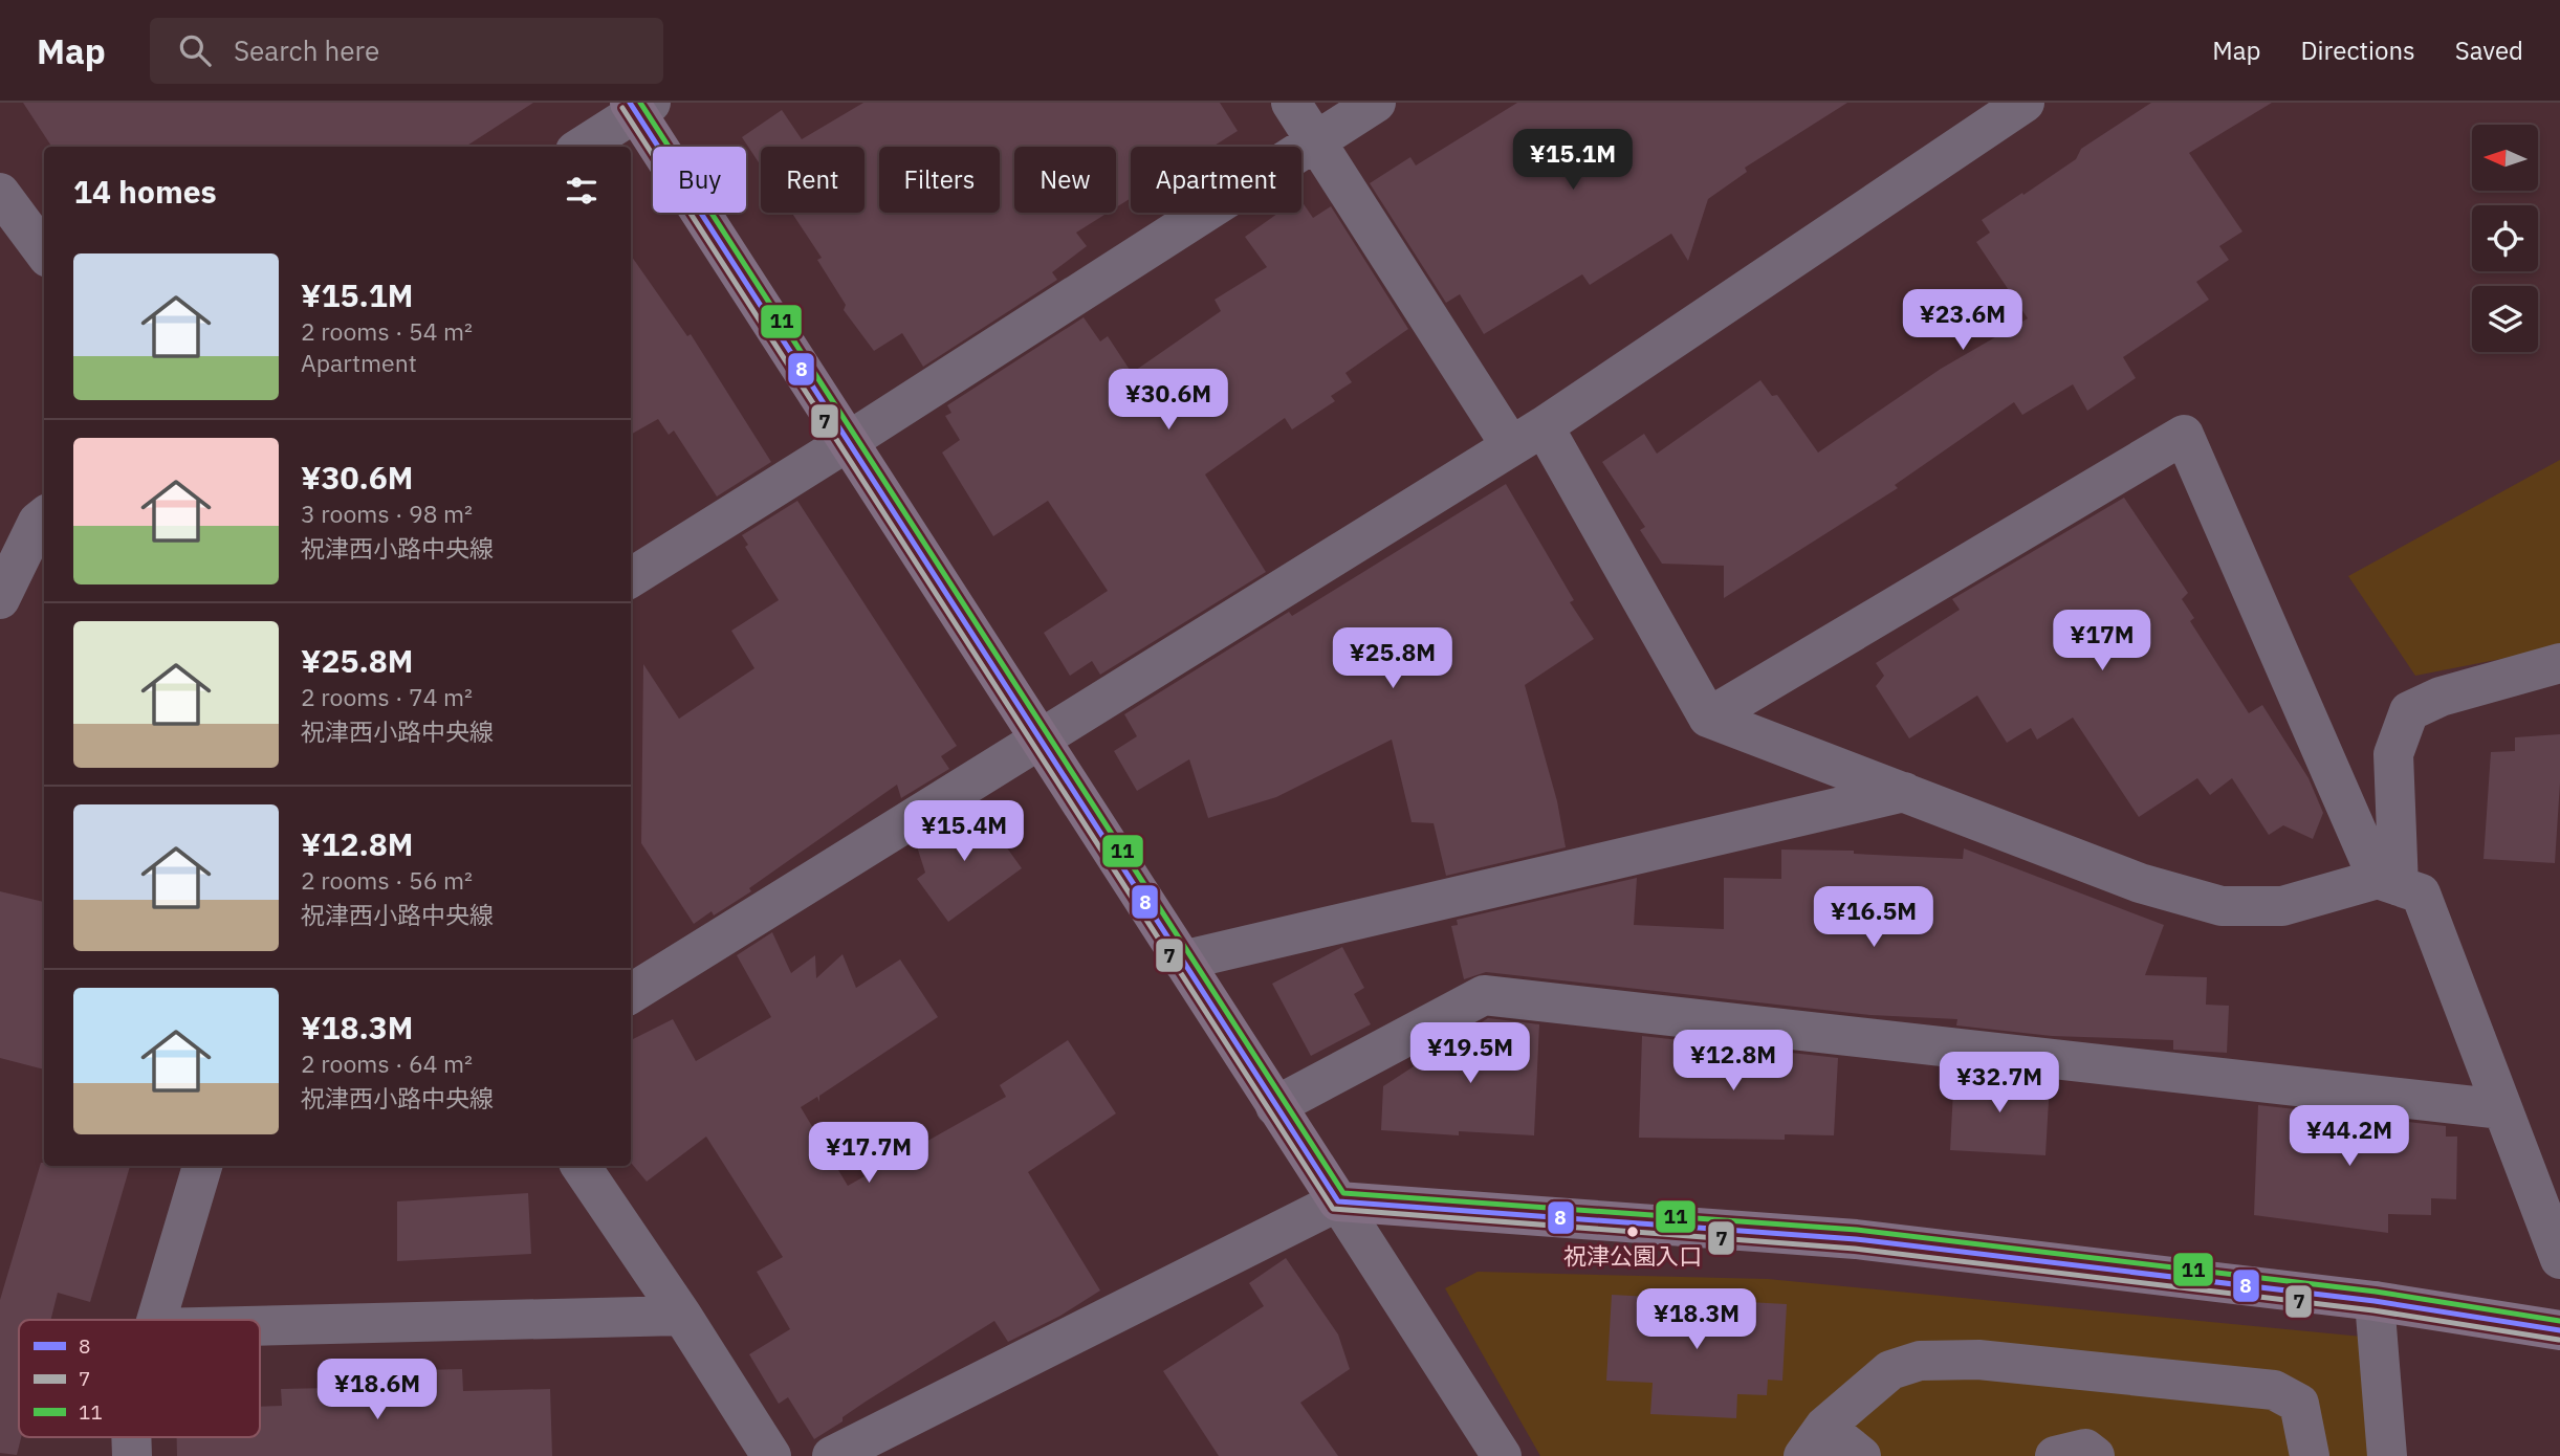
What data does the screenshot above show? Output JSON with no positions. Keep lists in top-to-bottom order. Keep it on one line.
{"places":["祝津公園入口"],"lines":["transit line 8","transit line 11","transit line 7"],"legend":["8","7","11"],"north":"left","page":{"header":"Map","search":"Search here","nav":["Map","Directions","Saved"],"price":["¥15.1M","¥23.6M","¥30.6M","¥17M","¥25.8M","¥15.4M","¥16.5M","¥19.5M","¥12.8M","¥32.7M","¥44.2M","¥17.7M","¥18.3M","¥18.6M"],"chip":["Buy","Rent","Filters","New","Apartment"],"heading":"14 homes","list":[{"name":"¥15.1M","note":"2 rooms · 54 m² · Apartment"},{"name":"¥30.6M","note":"3 rooms · 98 m² · 祝津西小路中央線"},{"name":"¥25.8M","note":"2 rooms · 74 m² · 祝津西小路中央線"},{"name":"¥12.8M","note":"2 rooms · 56 m² · 祝津西小路中央線"},{"name":"¥18.3M","note":"2 rooms · 64 m² · 祝津西小路中央線"}]}}
